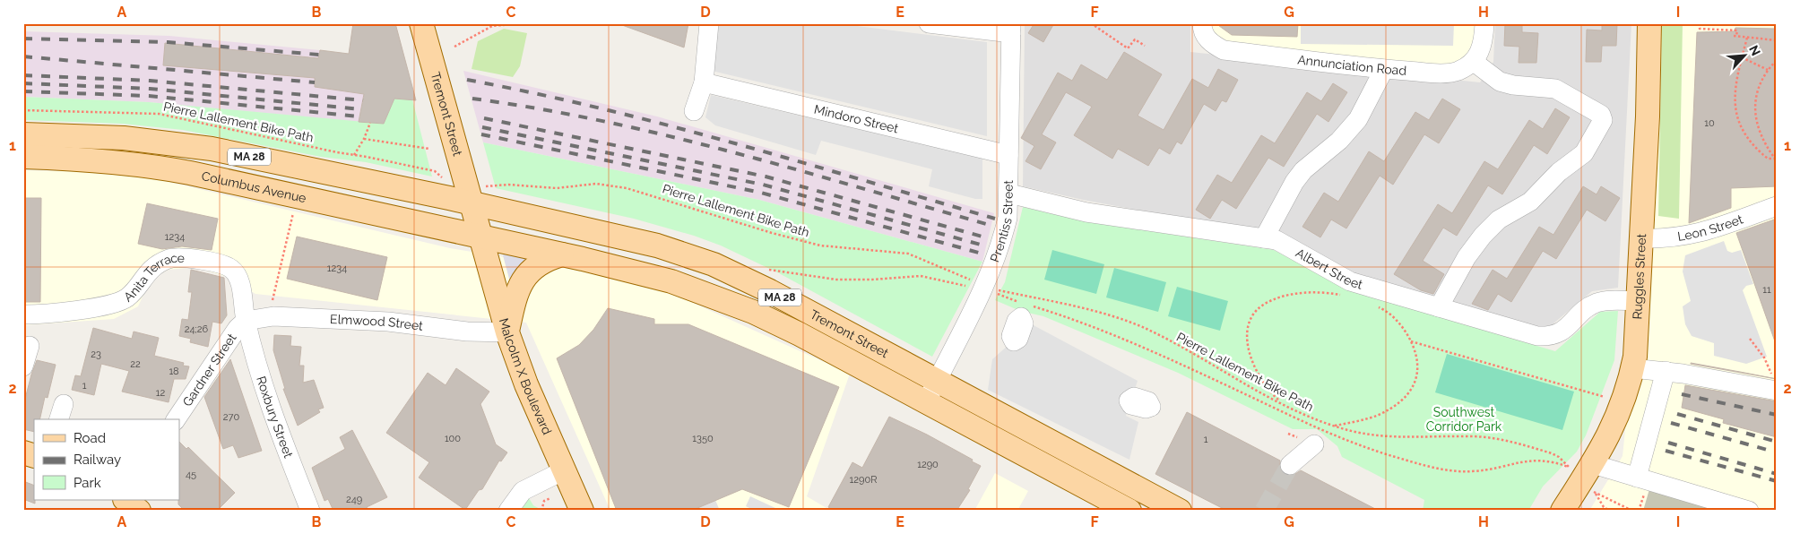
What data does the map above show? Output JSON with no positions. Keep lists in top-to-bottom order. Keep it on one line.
{"streets":{"main road":["Tremont Street","MA 28","Columbus Avenue","Ruggles Street","Malcolm X Boulevard"],"street":["Annunciation Road","Mindoro Street","Prentiss Street","Leon Street","Albert Street","Anita Terrace","Elmwood Street","Gardner Street","Roxbury Street"],"path":["Pierre Lallement Bike Path"]},"crossings":[["Tremont Street","Pierre Lallement Bike Path"],["Tremont Street","MA 28"],["Tremont Street","Columbus Avenue"],["Tremont Street","Prentiss Street"],["Tremont Street","Malcolm X Boulevard"],["Mindoro Street","Prentiss Street"],["Pierre Lallement Bike Path","MA 28"],["Columbus Avenue","Malcolm X Boulevard"],["Prentiss Street","Albert Street"],["Leon Street","Ruggles Street"],["Albert Street","Ruggles Street"],["Anita Terrace","Elmwood Street"],["Anita Terrace","Gardner Street"],["Anita Terrace","Roxbury Street"],["Elmwood Street","Gardner Street"],["Elmwood Street","Malcolm X Boulevard"],["Elmwood Street","Roxbury Street"],["Gardner Street","Roxbury Street"]],"parks":["Southwest Corridor Park"],"house_numbers":["10","1234","1234","11","24;26","23","22","18","1","12","270","100","1350","1","1290","45","1290R","249"],"legend":["Road","Railway","Park"],"north":"top right","grid":{"columns":["A","B","C","D","E","F","G","H","I"],"rows":["1","2"]}}
